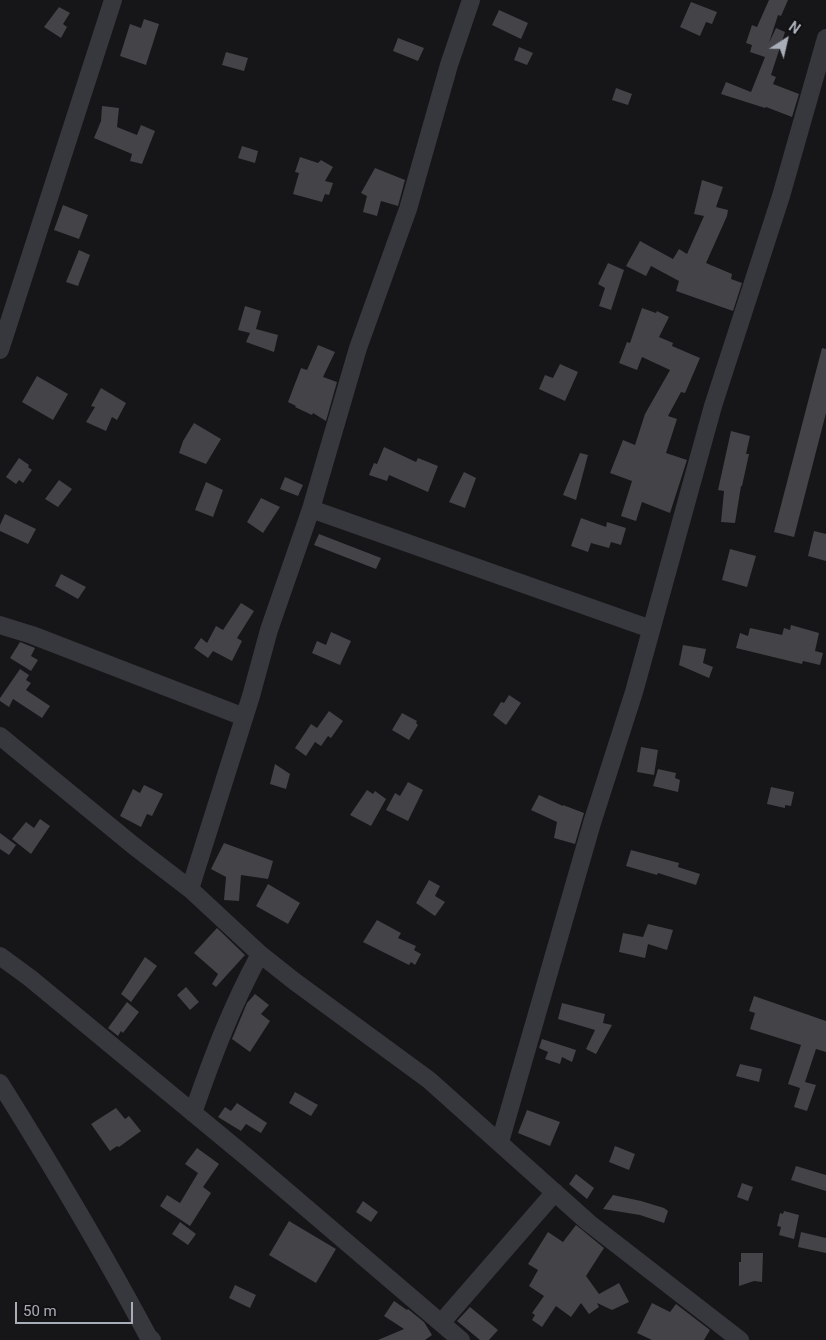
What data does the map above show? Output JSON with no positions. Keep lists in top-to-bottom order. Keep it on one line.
{"scale_bar":"50 m","north":"top right"}
